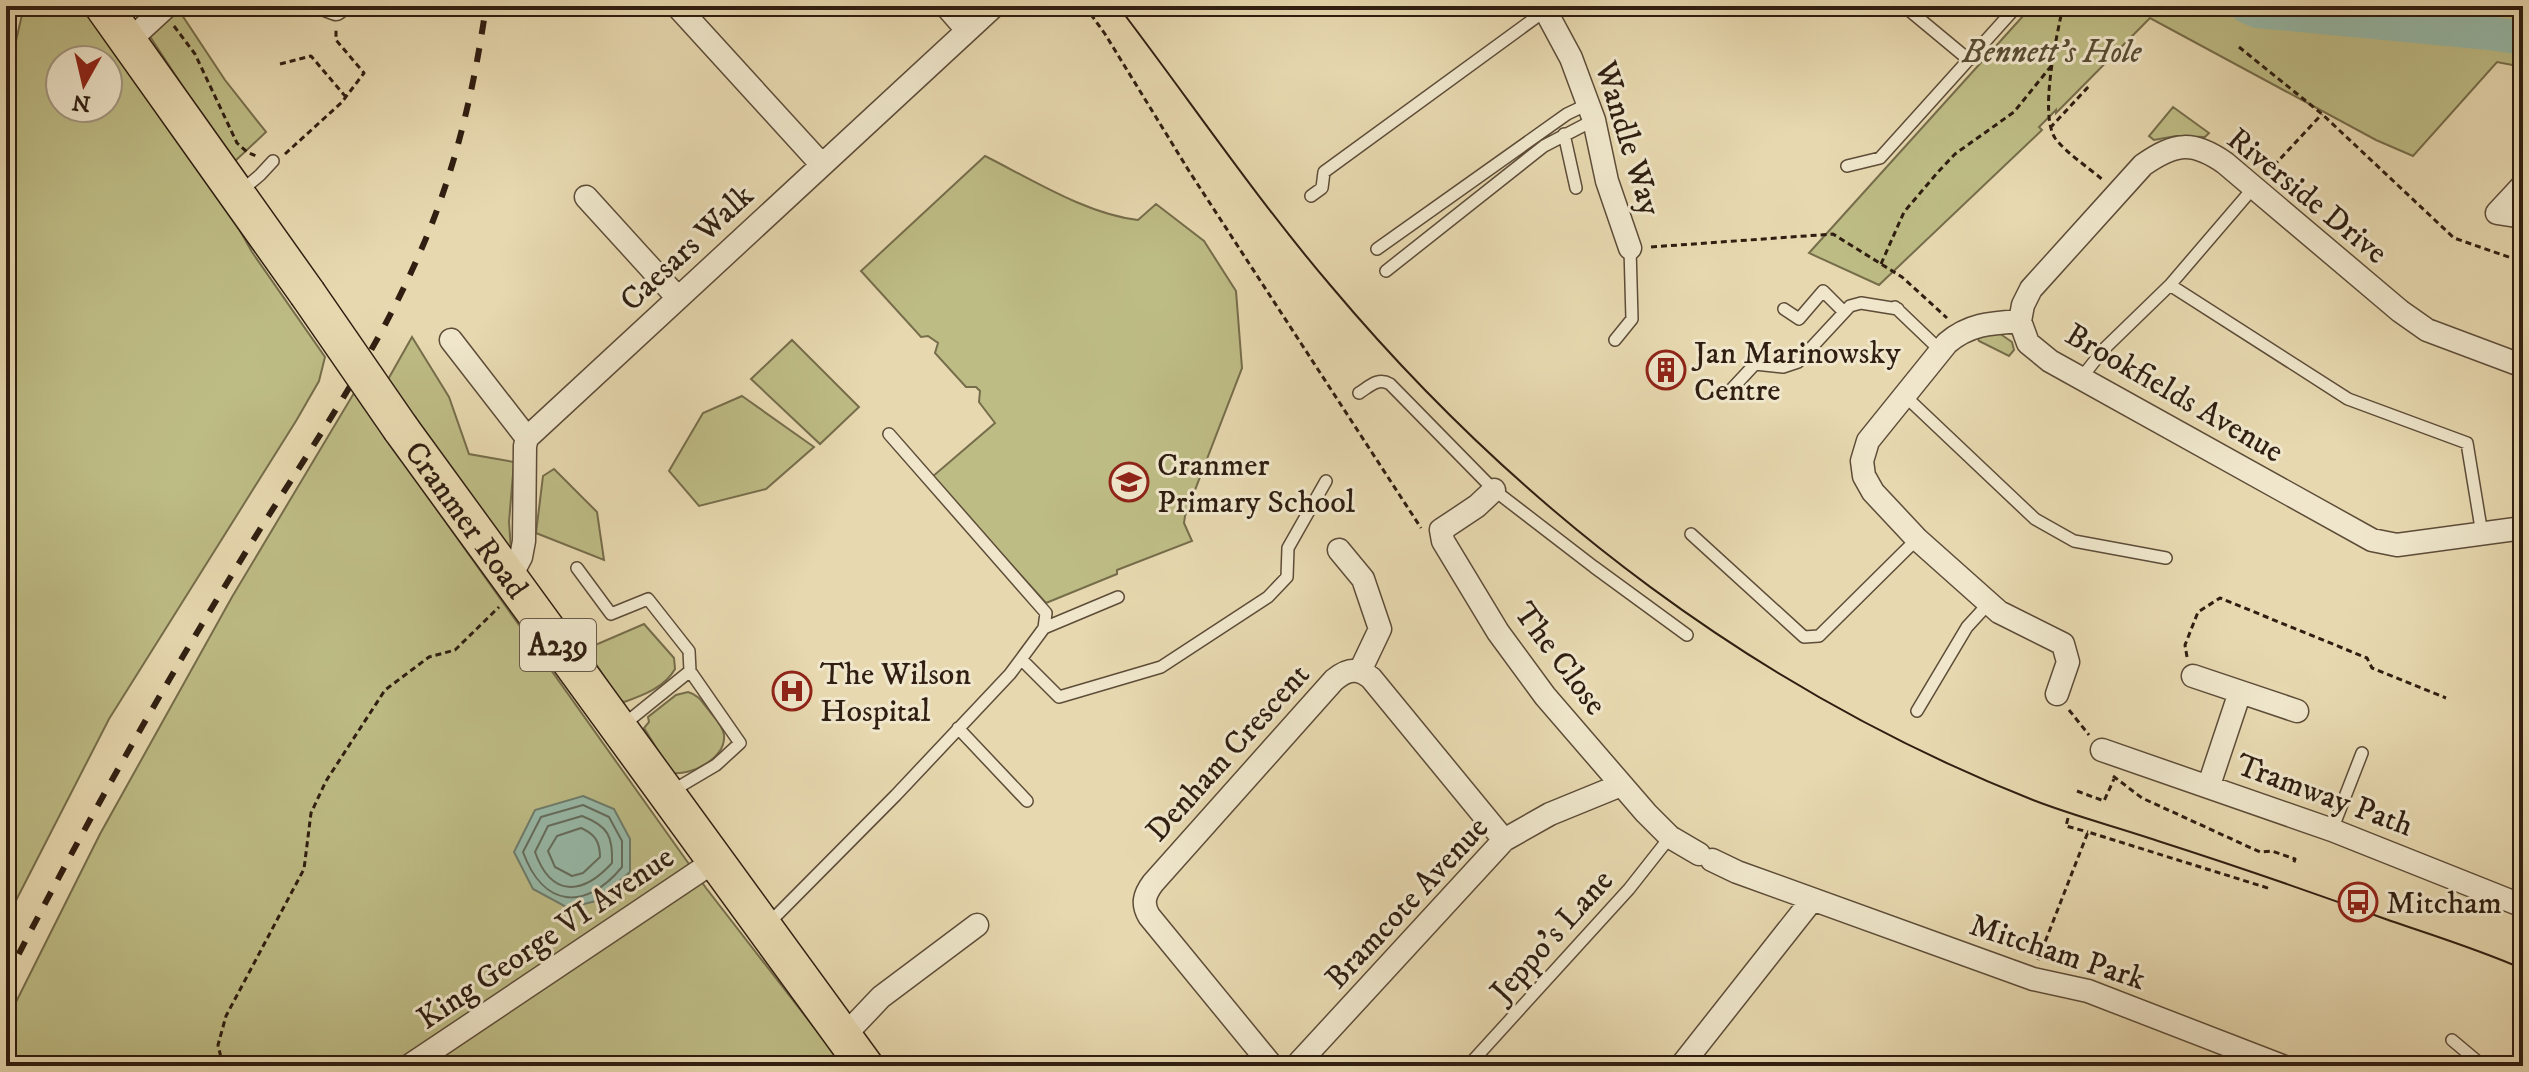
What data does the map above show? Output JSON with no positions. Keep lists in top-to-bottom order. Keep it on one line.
{"streets":{"main road":["Cranmer Road","A239"],"street":["Wandle Way","Riverside Drive","Caesars Walk","Brookfields Avenue","The Close","Denham Crescent","Tramway Path","Bramcote Avenue","King George VI Avenue","Mitcham Park"],"lane":["Jeppo's Lane"]},"crossings":[["Riverside Drive","Brookfields Avenue"],["Cranmer Road","King George VI Avenue"],["The Close","Bramcote Avenue"],["The Close","Jeppo's Lane"],["The Close","Mitcham Park"],["Denham Crescent","Bramcote Avenue"]],"parks":["Bennett's Hole"],"places":{"building":["Jan Marinowsky Centre"],"school or university":["Cranmer Primary School"],"hospital":["The Wilson Hospital"],"bus stop":["Mitcham"]},"north":"bottom"}
